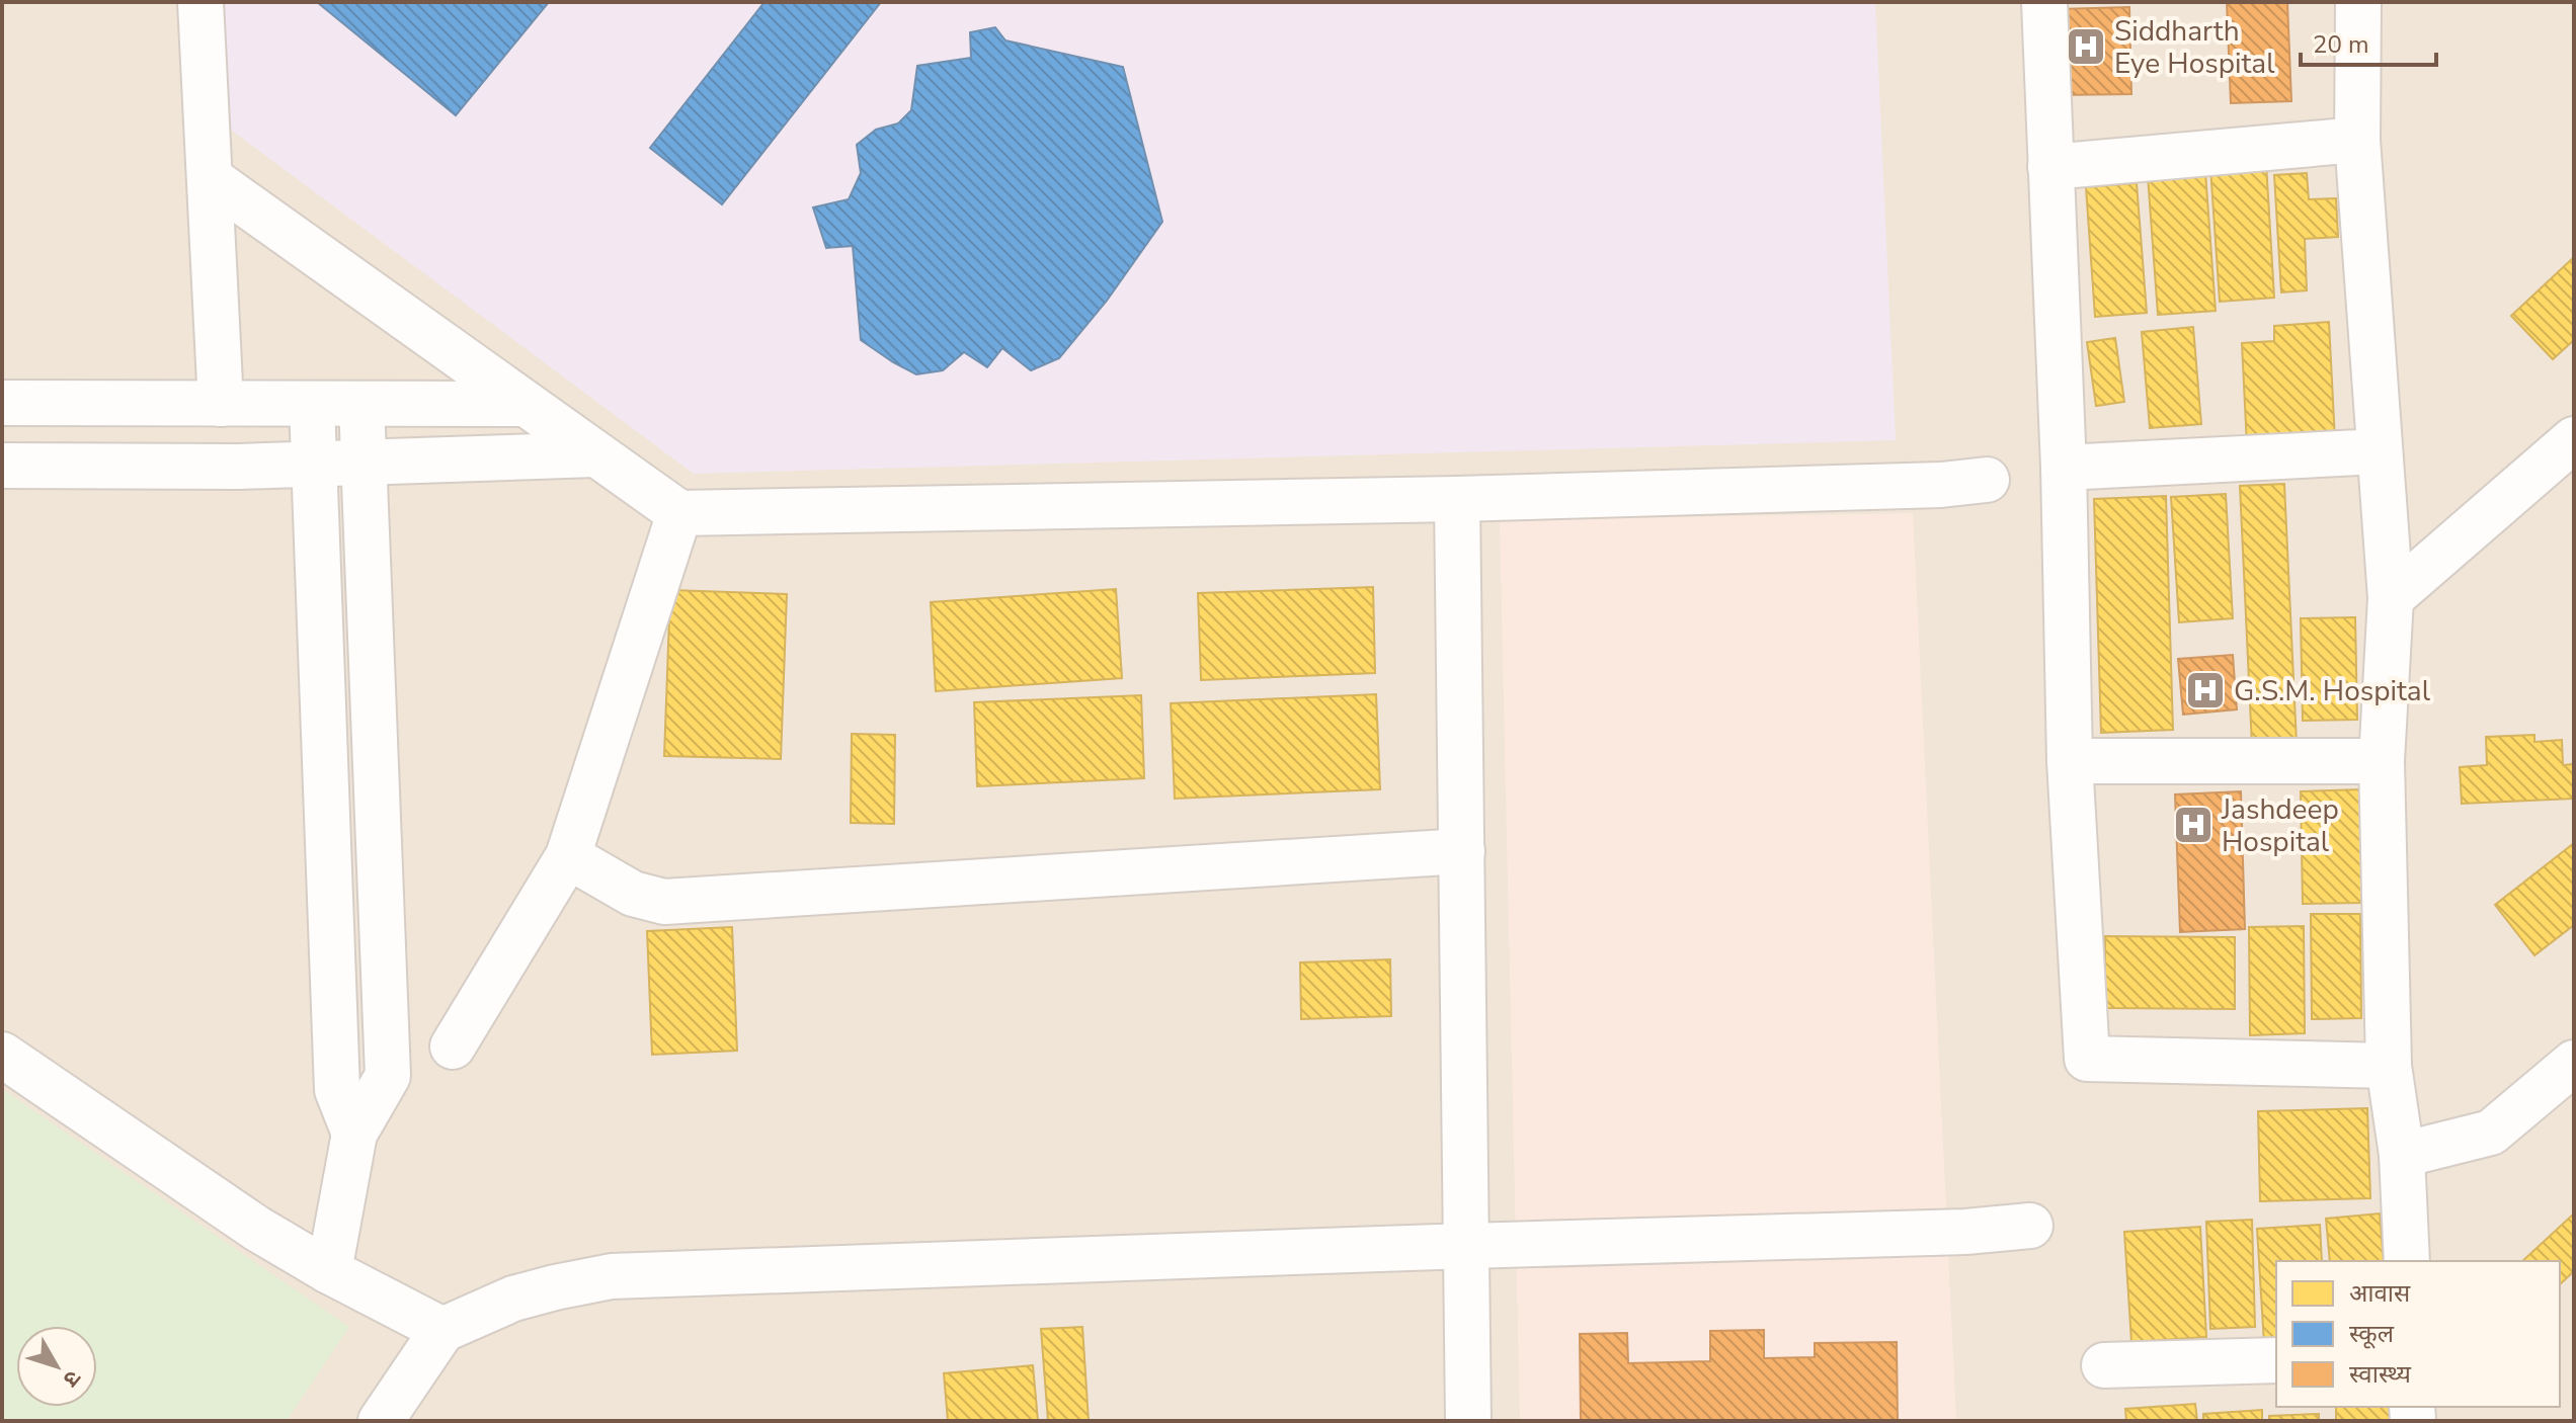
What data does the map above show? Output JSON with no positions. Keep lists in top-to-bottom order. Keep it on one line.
{"places":{"hospital":["Siddharth Eye Hospital","G.S.M. Hospital","Jashdeep Hospital"]},"legend":["आवास","स्कूल","स्वास्थ्य"],"scale_bar":"20 m","north":"bottom right"}
